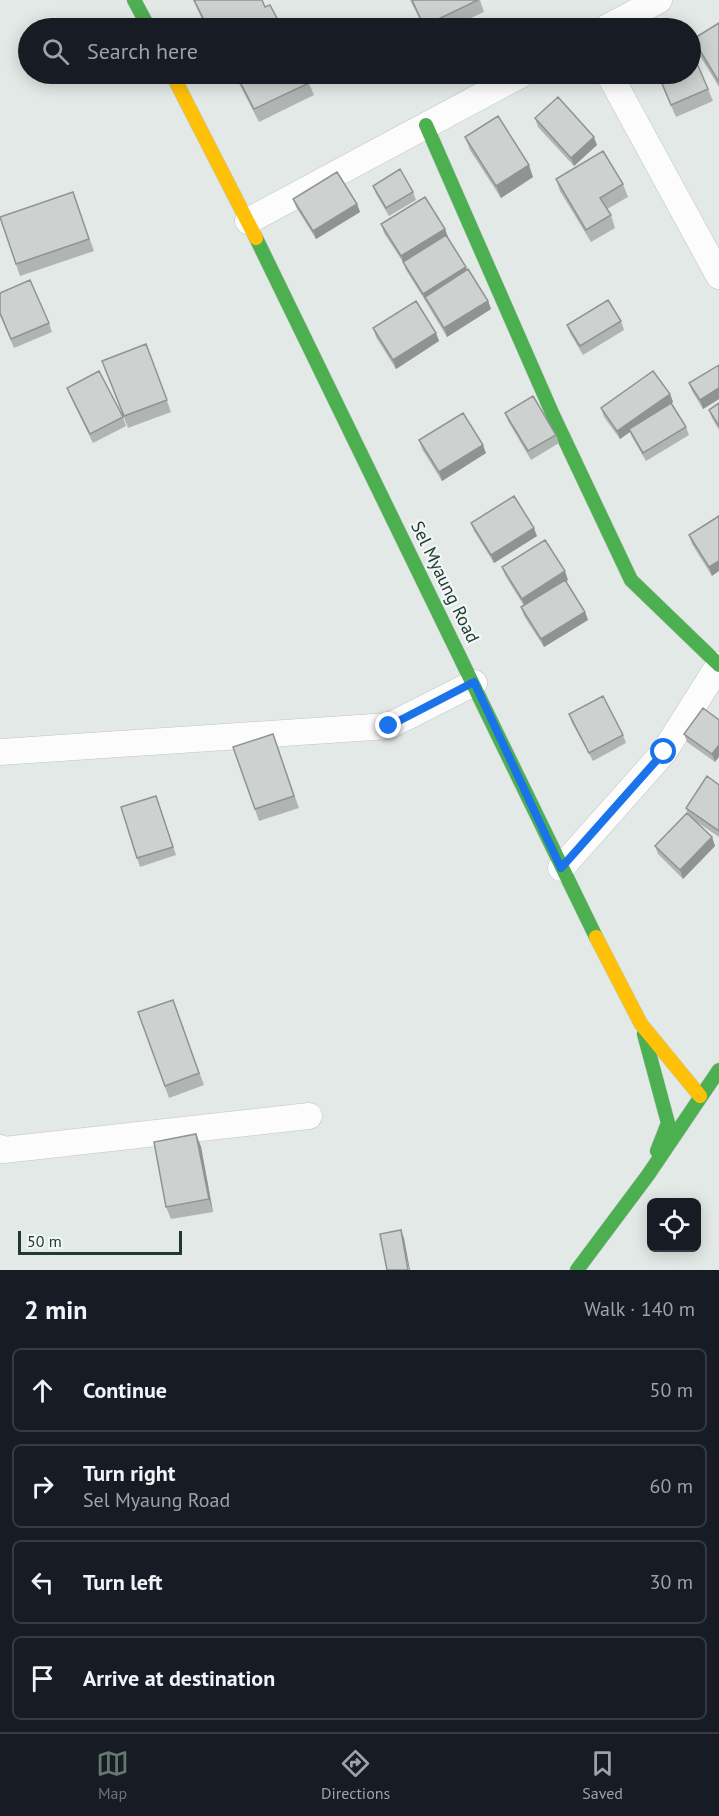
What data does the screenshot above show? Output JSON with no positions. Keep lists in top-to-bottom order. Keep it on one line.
{"streets":{"main road":["Sel Myaung Road"]},"scale_bar":"50 m","page":{"search":"Search here","scale":"50 m","heading":["2 min","Walk · 140 m"],"list":[["Continue","50 m"],["Turn right","Sel Myaung Road","60 m"],["Turn left","30 m"],"Arrive at destination"],"nav":["Map","Directions","Saved"]}}
